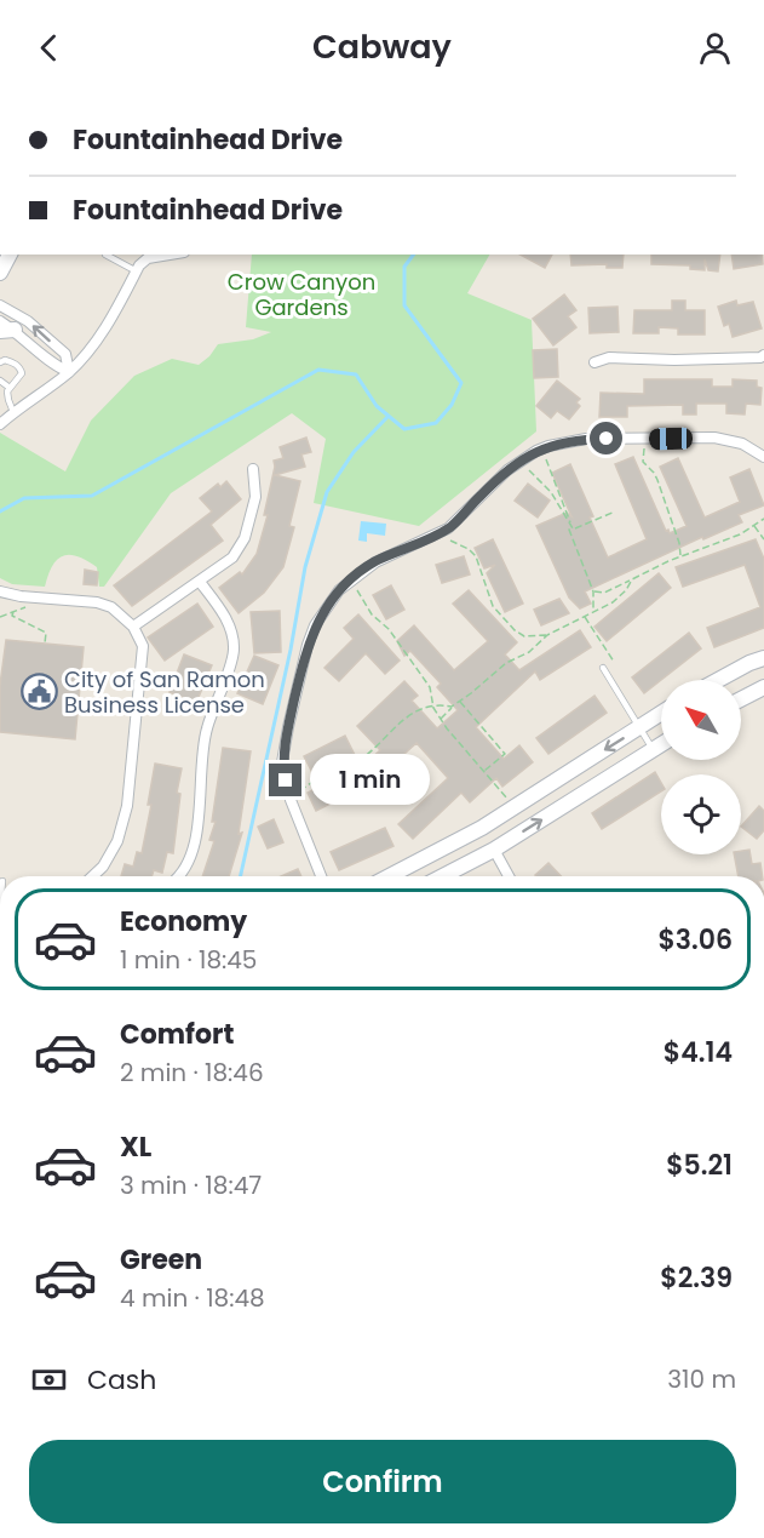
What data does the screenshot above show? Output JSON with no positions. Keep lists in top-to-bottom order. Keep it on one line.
{"parks":["Crow Canyon Gardens"],"places":{"public building":["City of San Ramon Business License"]},"north":"top left","page":{"header":"Cabway","banner":["Fountainhead Drive","Fountainhead Drive"],"bubble":"1 min","list":[{"name":"Economy","note":"1 min · 18:45","value":"$3.06"},{"name":"Comfort","note":"2 min · 18:46","value":"$4.14"},{"name":"XL","note":"3 min · 18:47","value":"$5.21"},{"name":"Green","note":"4 min · 18:48","value":"$2.39"}],"pay":["Cash","310 m"],"buttons":"Confirm"}}
